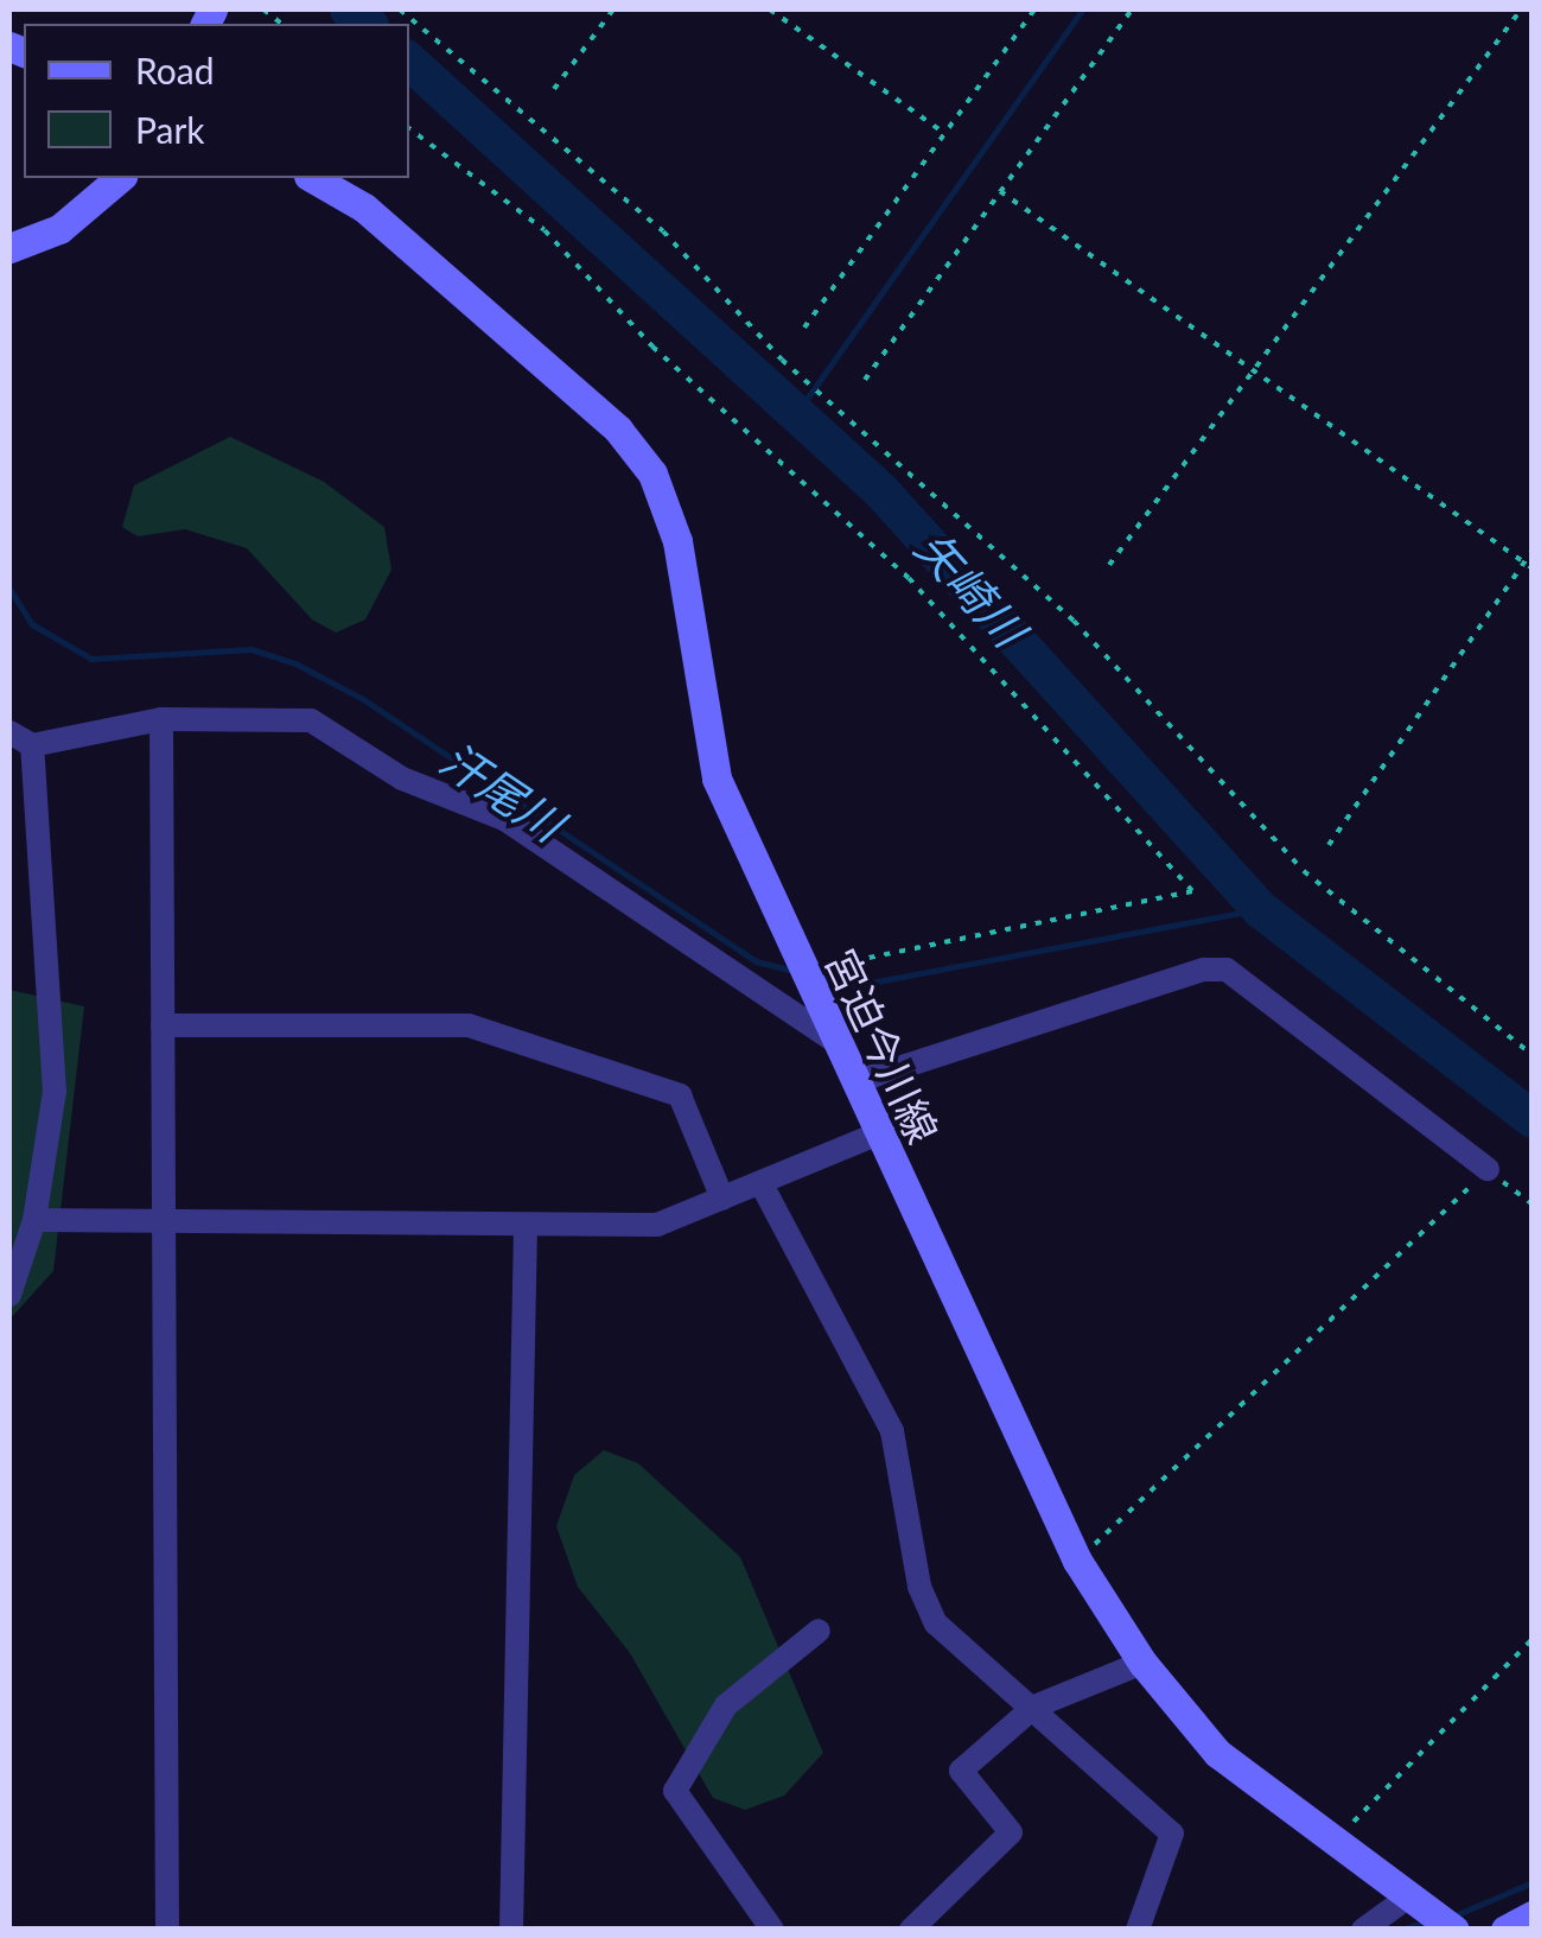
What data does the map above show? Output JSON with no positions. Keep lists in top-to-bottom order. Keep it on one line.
{"streets":{"main road":["宮迫今川線"]},"water":["矢崎川","汗尾川"],"legend":["Road","Park"]}
